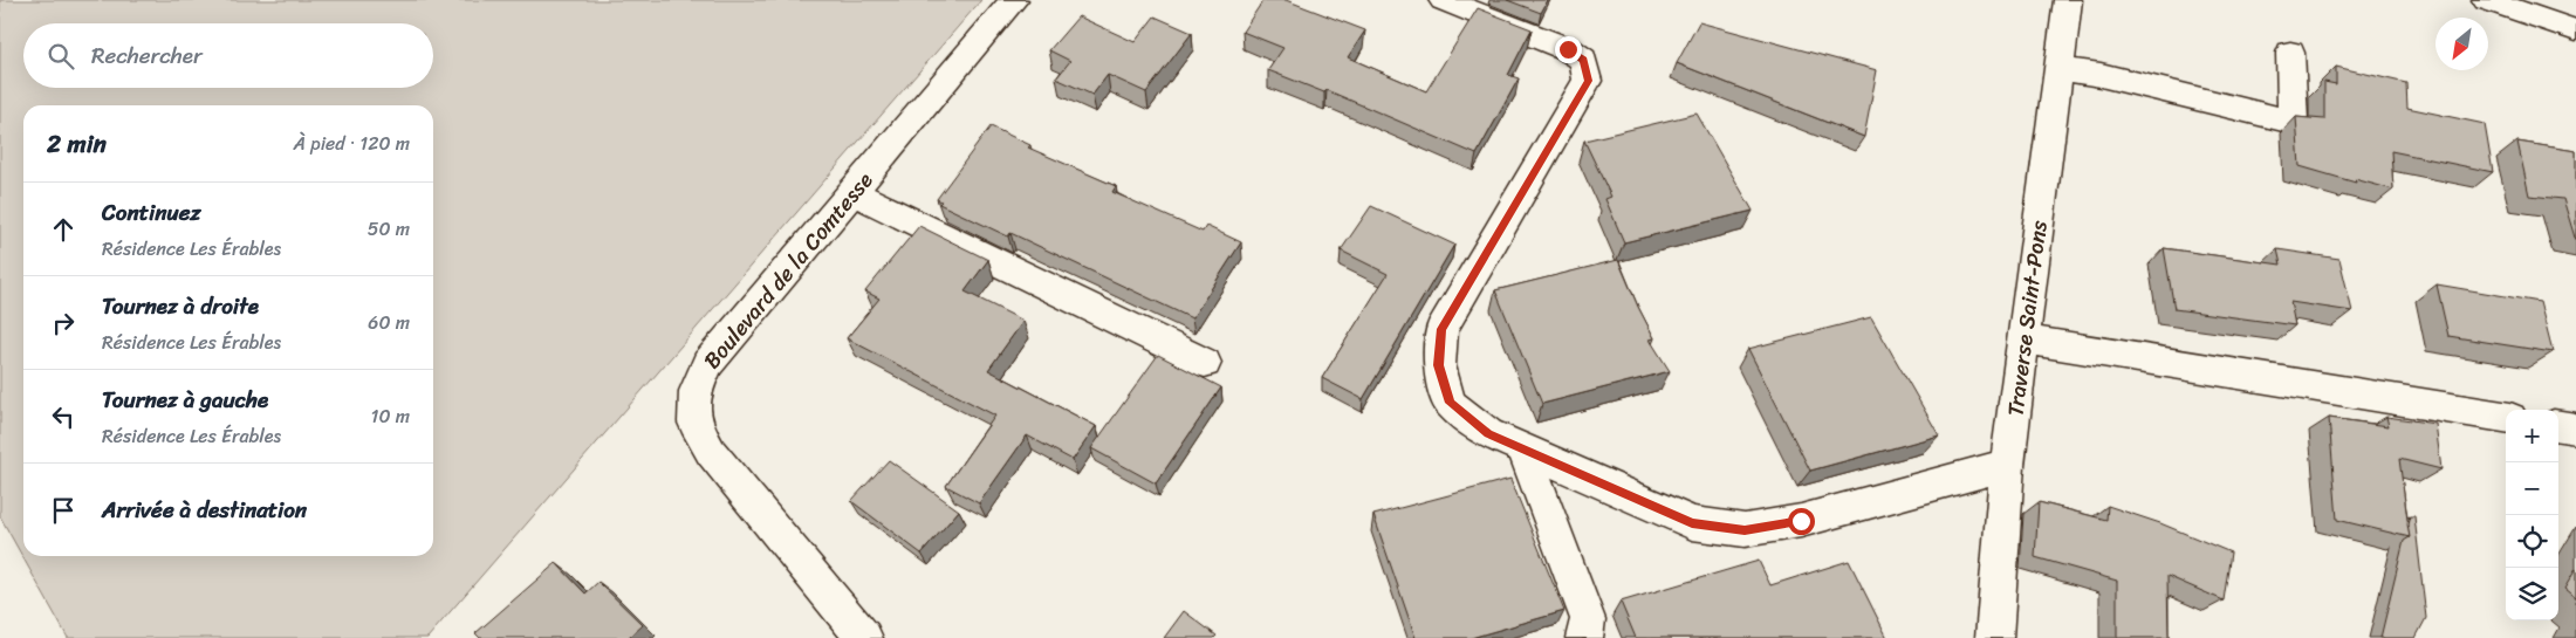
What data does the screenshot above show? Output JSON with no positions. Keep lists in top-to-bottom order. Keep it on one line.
{"streets":{"street":["Boulevard de la Comtesse","Traverse Saint-Pons"]},"north":"bottom left","page":{"search":"Rechercher","heading":["2 min","À pied · 120 m"],"list":[["Continuez","Résidence Les Érables","50 m"],["Tournez à droite","Résidence Les Érables","60 m"],["Tournez à gauche","Résidence Les Érables","10 m"],"Arrivée à destination"],"map_buttons":["+","−"]}}
